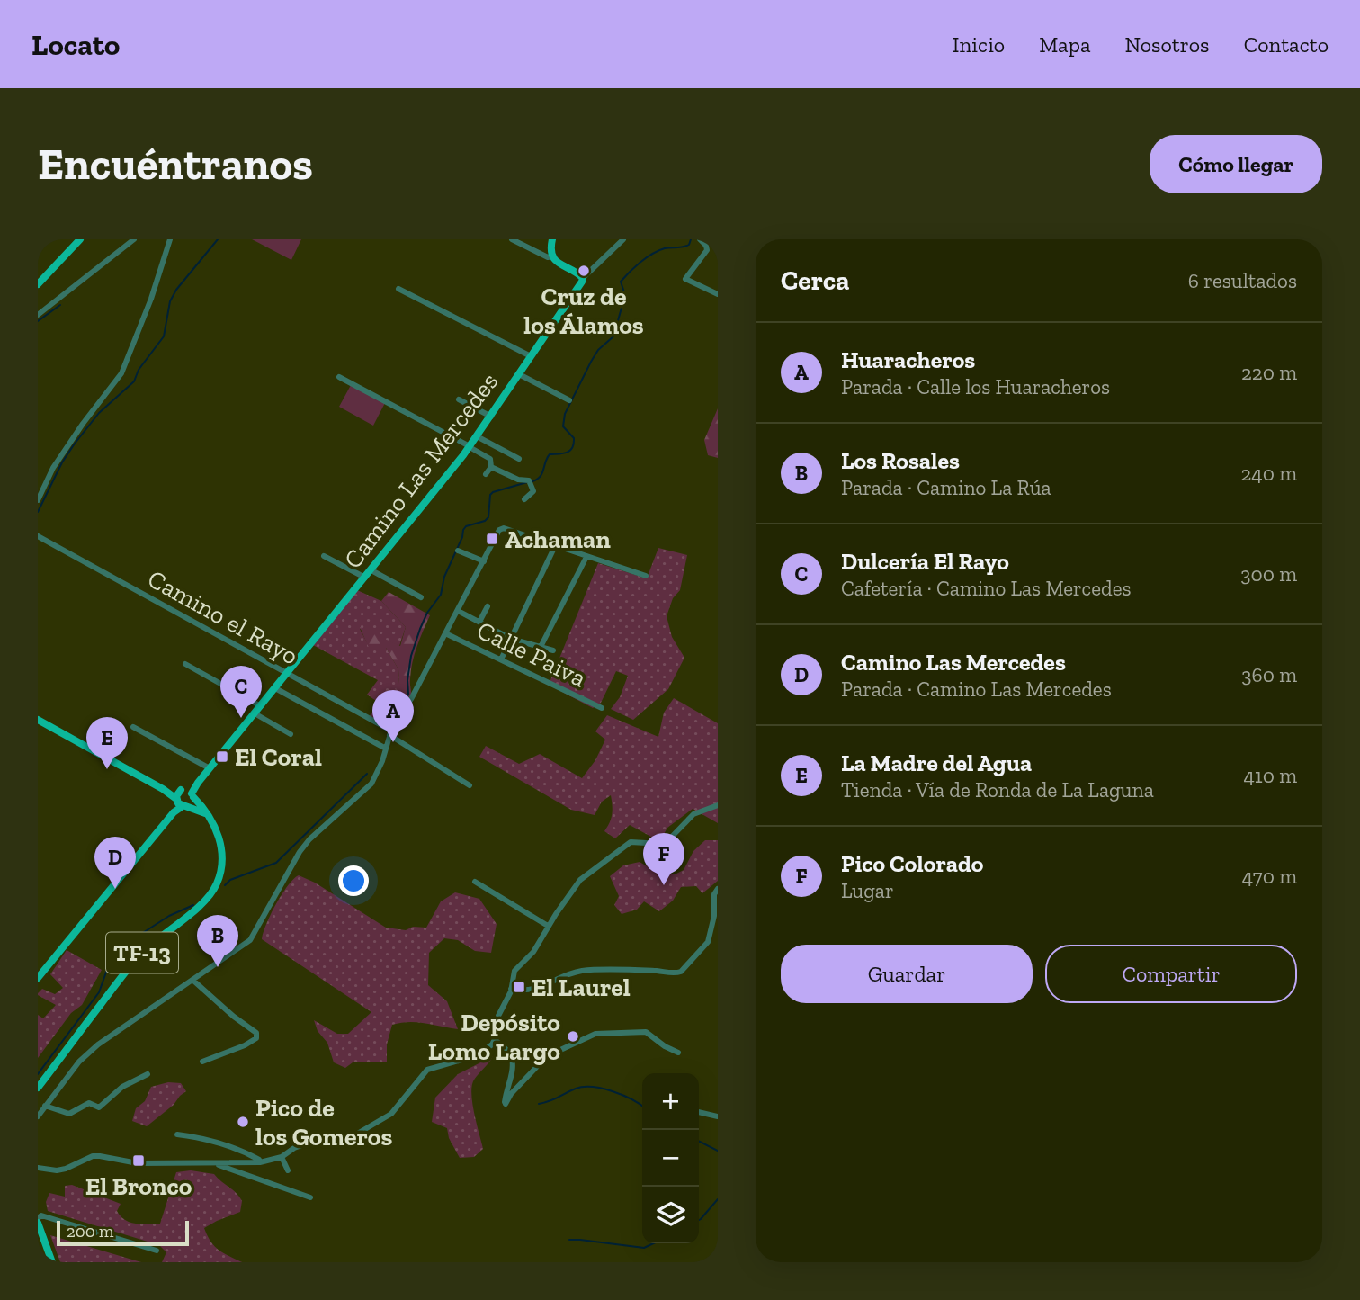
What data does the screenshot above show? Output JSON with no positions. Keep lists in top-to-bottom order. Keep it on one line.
{"streets":{"main road":["Camino Las Mercedes","TF-13"],"street":["Camino el Rayo","Calle Paiva"]},"crossings":[["Camino Las Mercedes","Camino el Rayo"],["Camino Las Mercedes","TF-13"]],"places":{"other":["Cruz de los Álamos","Depósito Lomo Largo","Pico de los Gomeros"],"transit":["Achaman","El Coral","El Laurel","El Bronco"]},"scale_bar":"200 m","page":{"header":"Locato","nav":["Inicio","Mapa","Nosotros","Contacto"],"buttons":["Cómo llegar",["Guardar","Compartir"]],"title":"Encuéntranos","heading":["Cerca","6 resultados"],"list":[{"mark":"A","name":"Huaracheros","note":"Parada · Calle los Huaracheros","value":"220 m"},{"mark":"B","name":"Los Rosales","note":"Parada · Camino La Rúa","value":"240 m"},{"mark":"C","name":"Dulcería El Rayo","note":"Cafetería · Camino Las Mercedes","value":"300 m"},{"mark":"D","name":"Camino Las Mercedes","note":"Parada · Camino Las Mercedes","value":"360 m"},{"mark":"E","name":"La Madre del Agua","note":"Tienda · Vía de Ronda de La Laguna","value":"410 m"},{"mark":"F","name":"Pico Colorado","note":"Lugar","value":"470 m"}],"pins":["C","A","E","F","D","B"],"map_buttons":["+","−"],"scale":"200 m"}}
